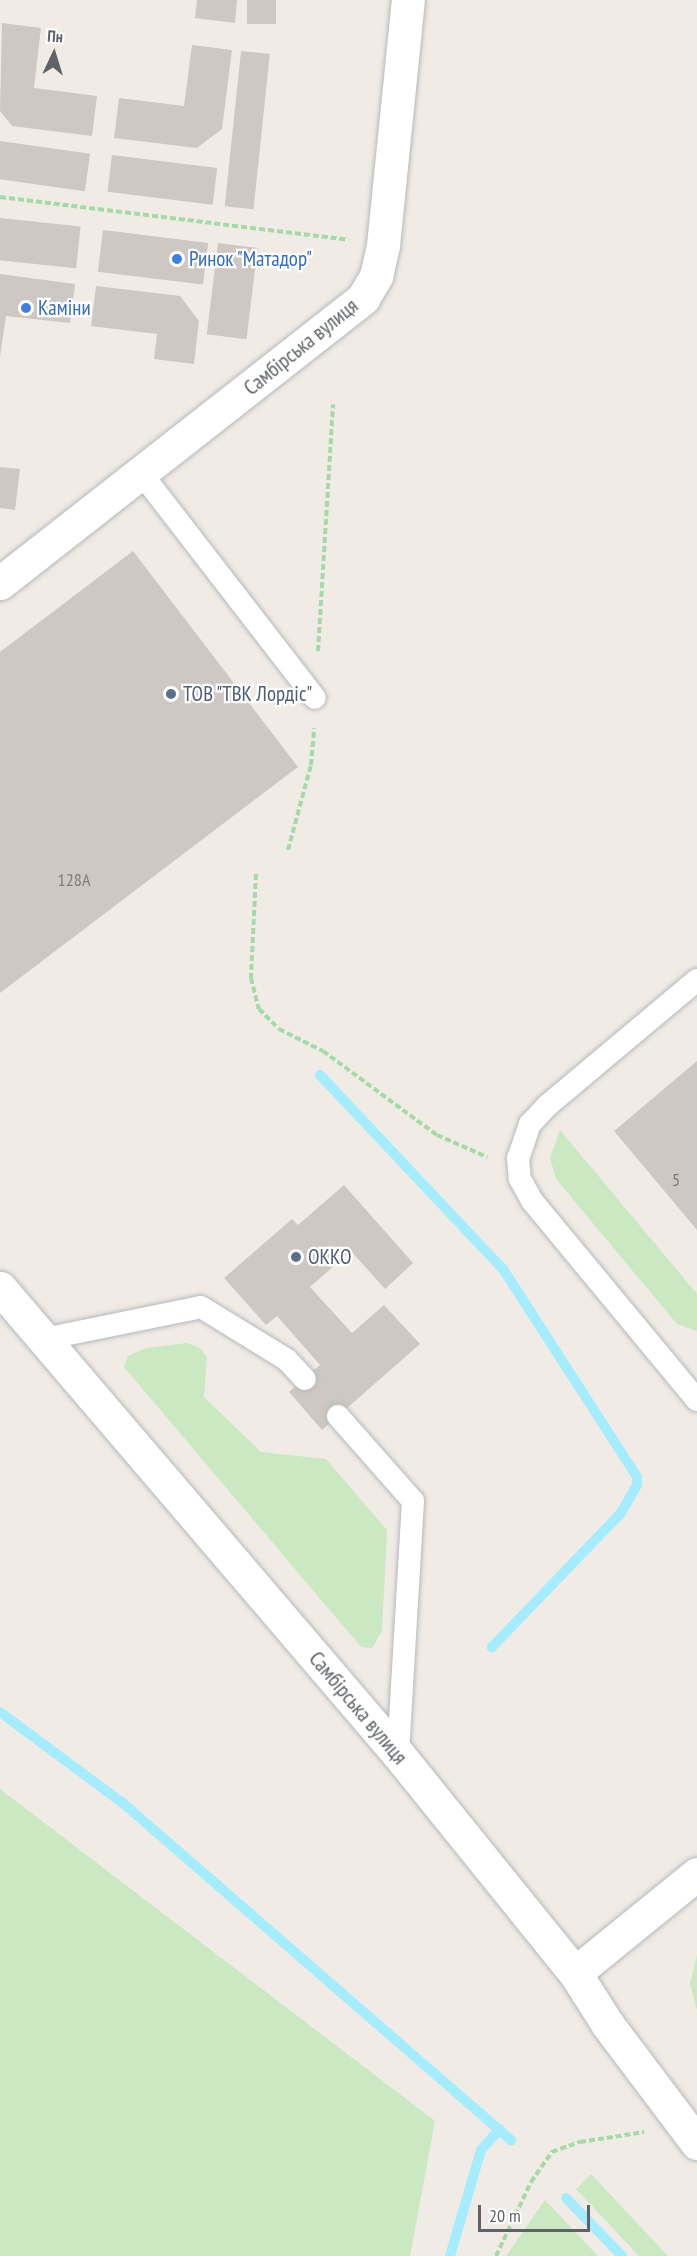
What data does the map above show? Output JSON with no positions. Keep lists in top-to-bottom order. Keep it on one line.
{"streets":{"main road":["Самбірська вулиця"]},"places":["Ринок \"Матадор\"","Каміни","ТОВ \"ТВК Лордіс\"","ОККО"],"house_numbers":["128А","5"],"scale_bar":"20 m","north":"top"}
